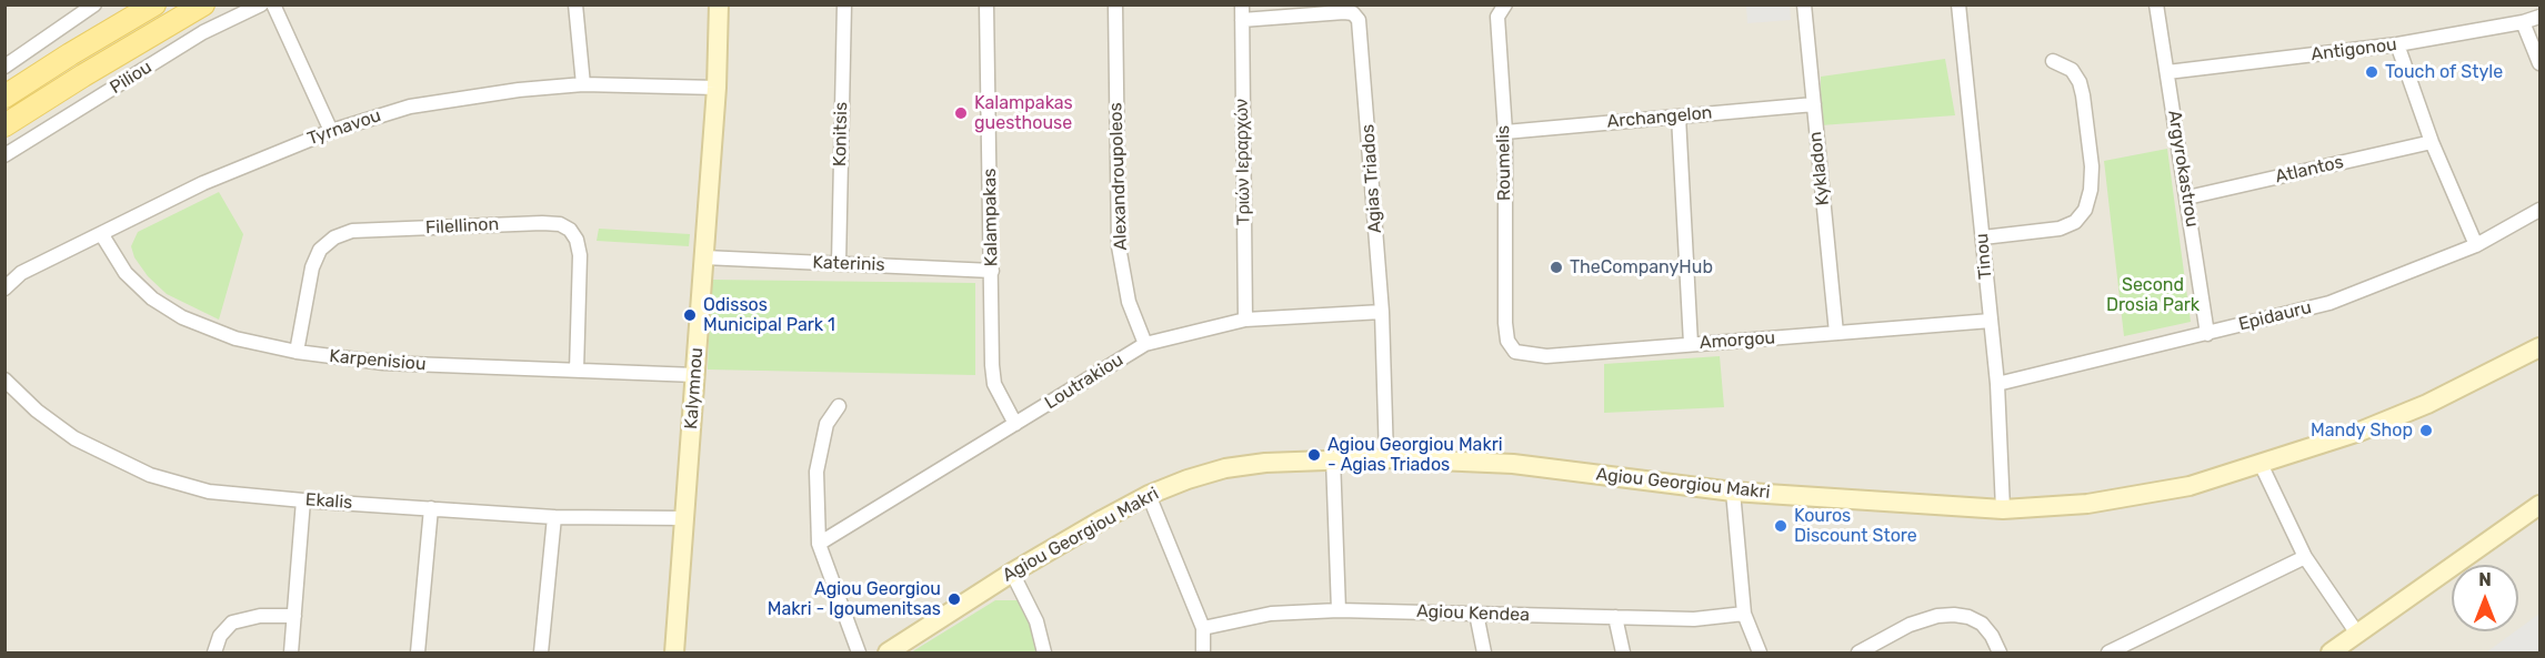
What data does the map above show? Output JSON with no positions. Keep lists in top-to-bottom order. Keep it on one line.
{"streets":{"street":["Antigonou","Piliou","Archangelon","Tyrnavou","Konitsis","Τριών Ιεραρχών","Roumelis","Kykladon","Argyrokastrou","Atlantos","Alexandroupoleos","Agias Triados","Kalampakas","Filellinon","Tinou","Katerinis","Epidauru","Amorgou","Karpenisiou","Loutrakiou","Kalymnou","Agiou Georgiou Makri","Ekalis","Agiou Kendea"]},"crossings":[["Antigonou","Argyrokastrou"],["Archangelon","Roumelis"],["Archangelon","Kykladon"],["Tyrnavou","Karpenisiou"],["Tyrnavou","Kalymnou"],["Konitsis","Katerinis"],["Τριών Ιεραρχών","Agias Triados"],["Τριών Ιεραρχών","Loutrakiou"],["Roumelis","Amorgou"],["Kykladon","Amorgou"],["Argyrokastrou","Atlantos"],["Argyrokastrou","Epidauru"],["Alexandroupoleos","Loutrakiou"],["Agias Triados","Loutrakiou"],["Agias Triados","Agiou Georgiou Makri"],["Kalampakas","Katerinis"],["Kalampakas","Loutrakiou"],["Filellinon","Karpenisiou"],["Tinou","Epidauru"],["Tinou","Amorgou"],["Tinou","Agiou Georgiou Makri"],["Katerinis","Kalymnou"],["Karpenisiou","Kalymnou"],["Kalymnou","Ekalis"]],"parks":["Second Drosia Park"],"places":["Touch of Style","Kalampakas guesthouse","TheCompanyHub","Odissos Municipal Park 1","Mandy Shop","Agiou Georgiou Makri - Agias Triados","Kouros Discount Store","Agiou Georgiou Makri - Igoumenitsas"],"north":"top"}
